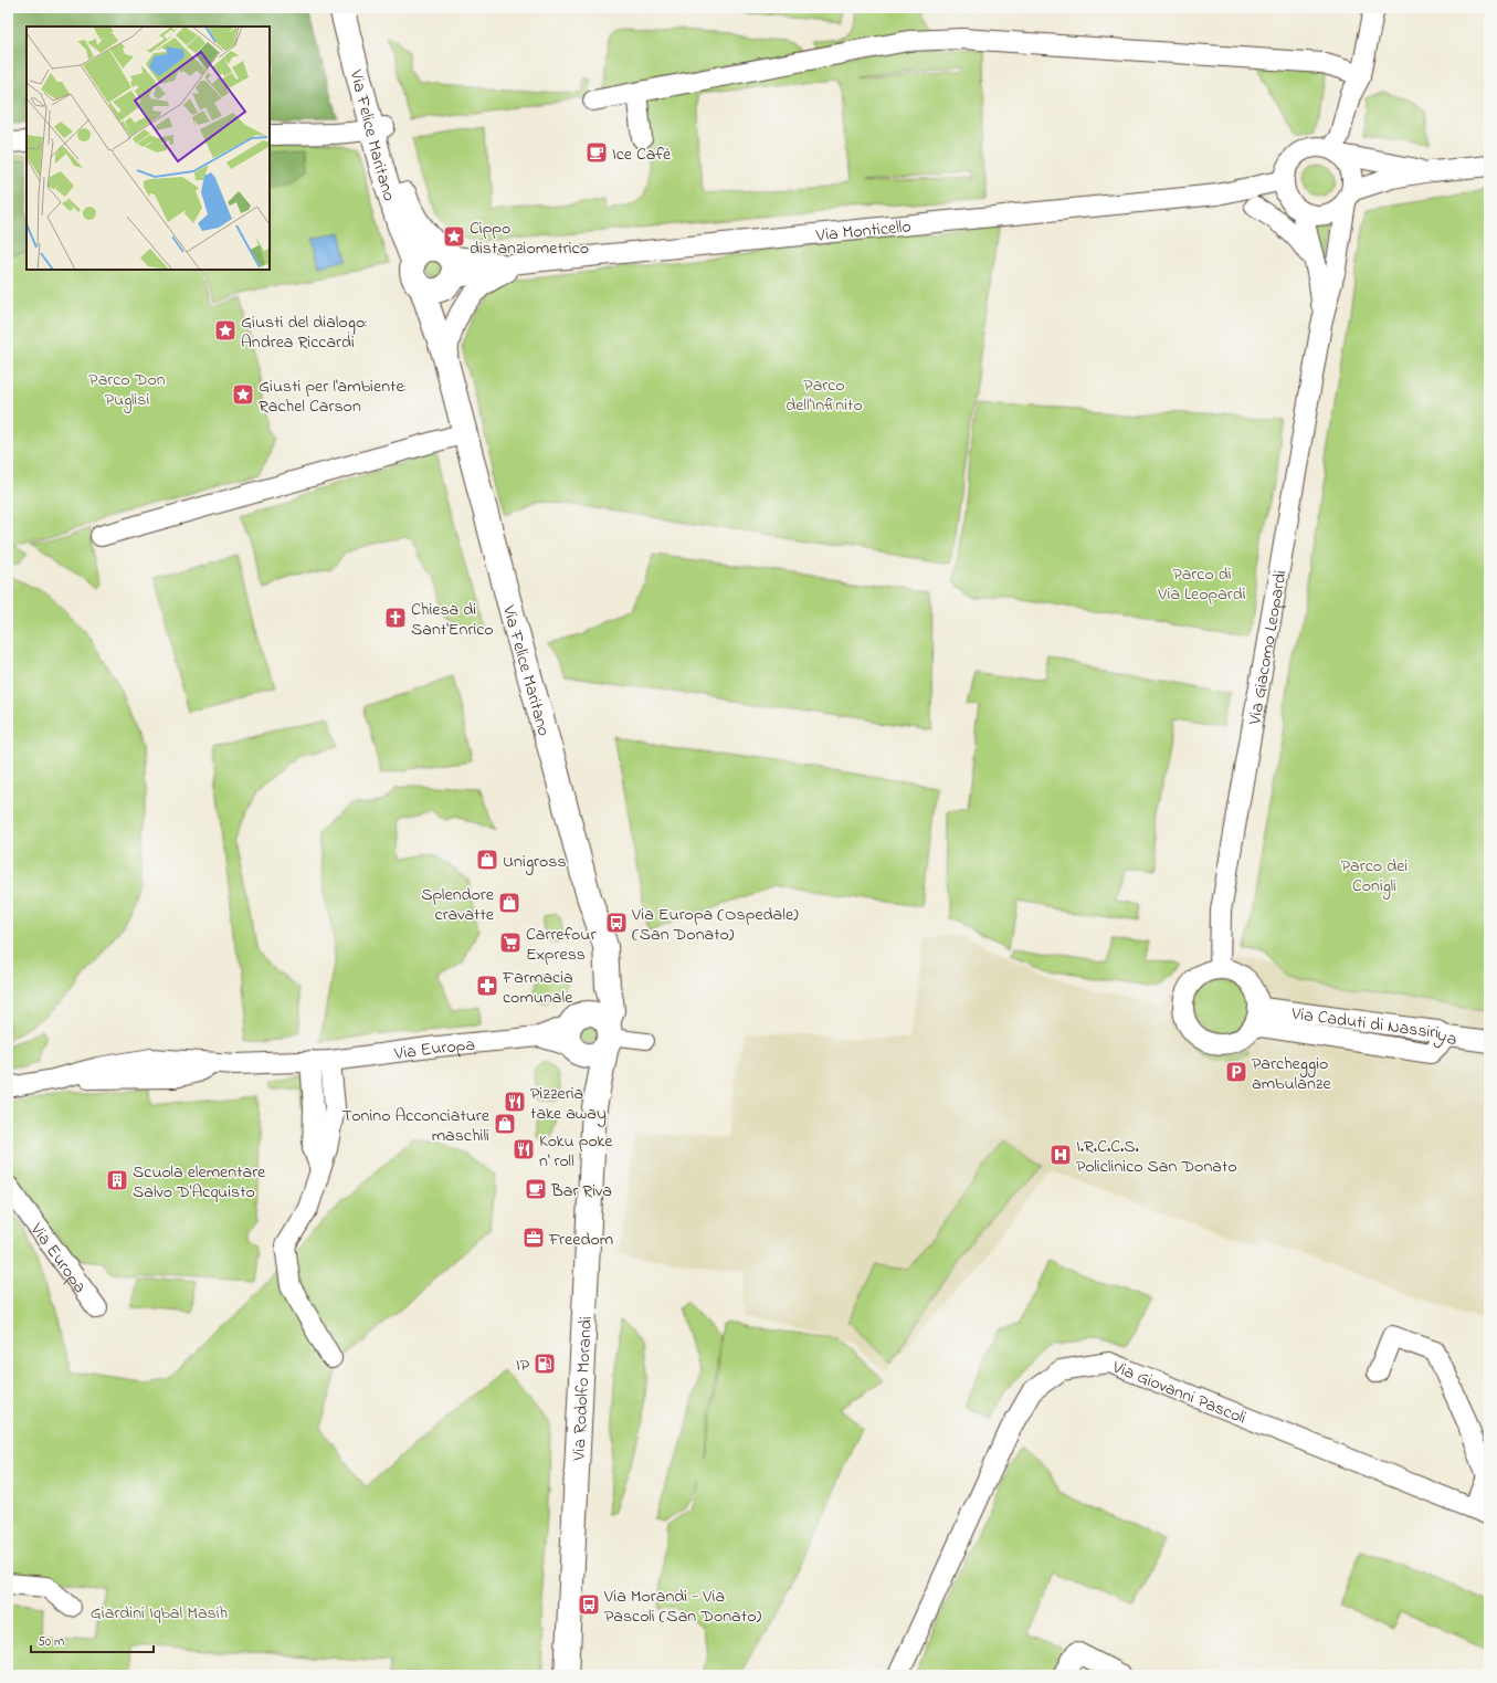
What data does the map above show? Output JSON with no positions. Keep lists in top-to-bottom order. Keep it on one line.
{"streets":{"street":["Via Felice Maritano","Via Monticello","Via Giacomo Leopardi","Via Caduti di Nassiriya","Via Europa","Via Rodolfo Morandi","Via Giovanni Pascoli"]},"crossings":[["Via Felice Maritano","Via Monticello"],["Via Felice Maritano","Via Europa"],["Via Felice Maritano","Via Rodolfo Morandi"],["Via Monticello","Via Giacomo Leopardi"],["Via Giacomo Leopardi","Via Caduti di Nassiriya"],["Via Europa","Via Rodolfo Morandi"]],"parks":["Parco Don Puglisi","Parco dell'Infinito","Parco di Via Leopardi","Parco dei Conigli","Giardini Iqbal Masih"],"places":{"cafe":["Ice Cafè","Bar Riva"],"place":["Cippo distanziometrico","Giusti del dialogo: Andrea Riccardi","Giusti per l'ambiente: Rachel Carson"],"church":["Chiesa di Sant'Enrico"],"shop":["Unigross","Splendore cravatte","Tonino Acconciature maschili"],"bus stop":["Via Europa (Ospedale) (San Donato)","Via Morandi - Via Pascoli (San Donato)"],"supermarket":["Carrefour Express"],"pharmacy":["Farmacia comunale"],"parking":["Parcheggio ambulanze"],"restaurant":["Pizzeria take away","Koku poke n' roll"],"hospital":["I.R.C.C.S. Policlinico San Donato"],"building":["Scuola elementare Salvo D'Acquisto"],"office":["Freedom"],"fuel station":["IP"]},"scale_bar":"50 m"}
